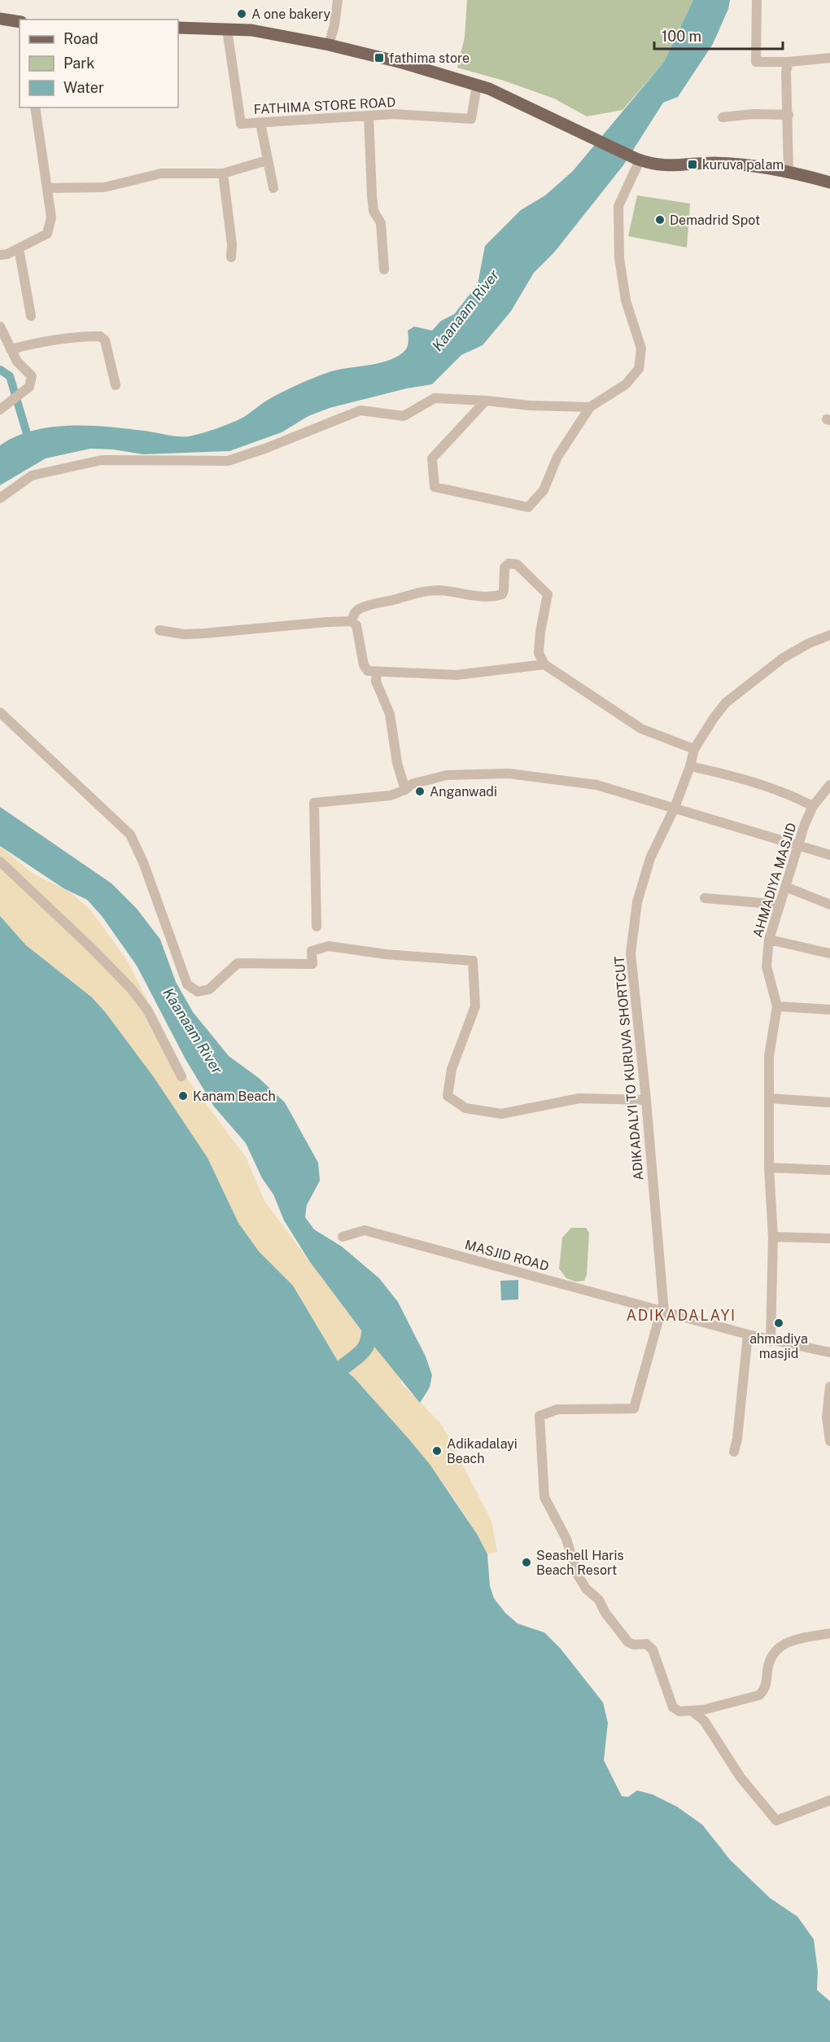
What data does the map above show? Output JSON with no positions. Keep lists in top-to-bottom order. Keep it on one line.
{"streets":{"street":["FATHIMA STORE ROAD","AHMADIYA MASJID","ADIKADALYI TO KURUVA SHORTCUT","MASJID ROAD"]},"crossings":[["AHMADIYA MASJID","MASJID ROAD"],["ADIKADALYI TO KURUVA SHORTCUT","MASJID ROAD"]],"districts":["ADIKADALAYI"],"water":["Kaanaam River"],"places":{"other":["A one bakery","Demadrid Spot","Anganwadi","Kanam Beach","ahmadiya masjid","Adikadalayi Beach","Seashell Haris Beach Resort"],"transit":["fathima store","kuruva palam"]},"legend":["Road","Park","Water"],"scale_bar":"100 m"}
